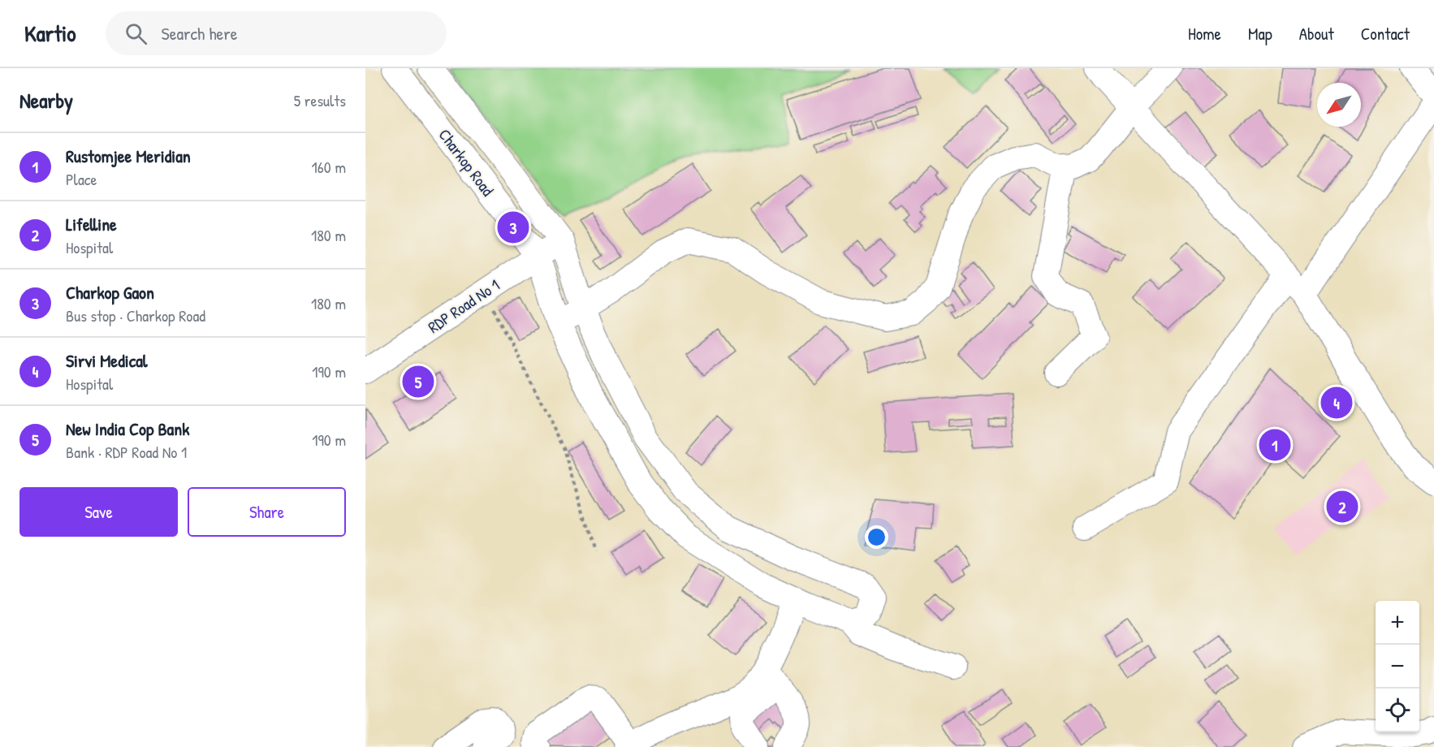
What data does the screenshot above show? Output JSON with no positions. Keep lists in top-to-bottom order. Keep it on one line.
{"streets":{"street":["Charkop Road","RDP Road No 1"]},"crossings":[["Charkop Road","RDP Road No 1"]],"north":"bottom left","page":{"header":"Kartio","search":"Search here","nav":["Home","Map","About","Contact"],"heading":["Nearby","5 results"],"list":[{"mark":"1","name":"Rustomjee Meridian","note":"Place","value":"160 m"},{"mark":"2","name":"Lifelline","note":"Hospital","value":"180 m"},{"mark":"3","name":"Charkop Gaon","note":"Bus stop · Charkop Road","value":"180 m"},{"mark":"4","name":"Sirvi Medical","note":"Hospital","value":"190 m"},{"mark":"5","name":"New India Cop Bank","note":"Bank · RDP Road No 1","value":"190 m"}],"pins":["3","5","4","1","2"],"buttons":["Save","Share"],"map_buttons":["+","−"]}}
